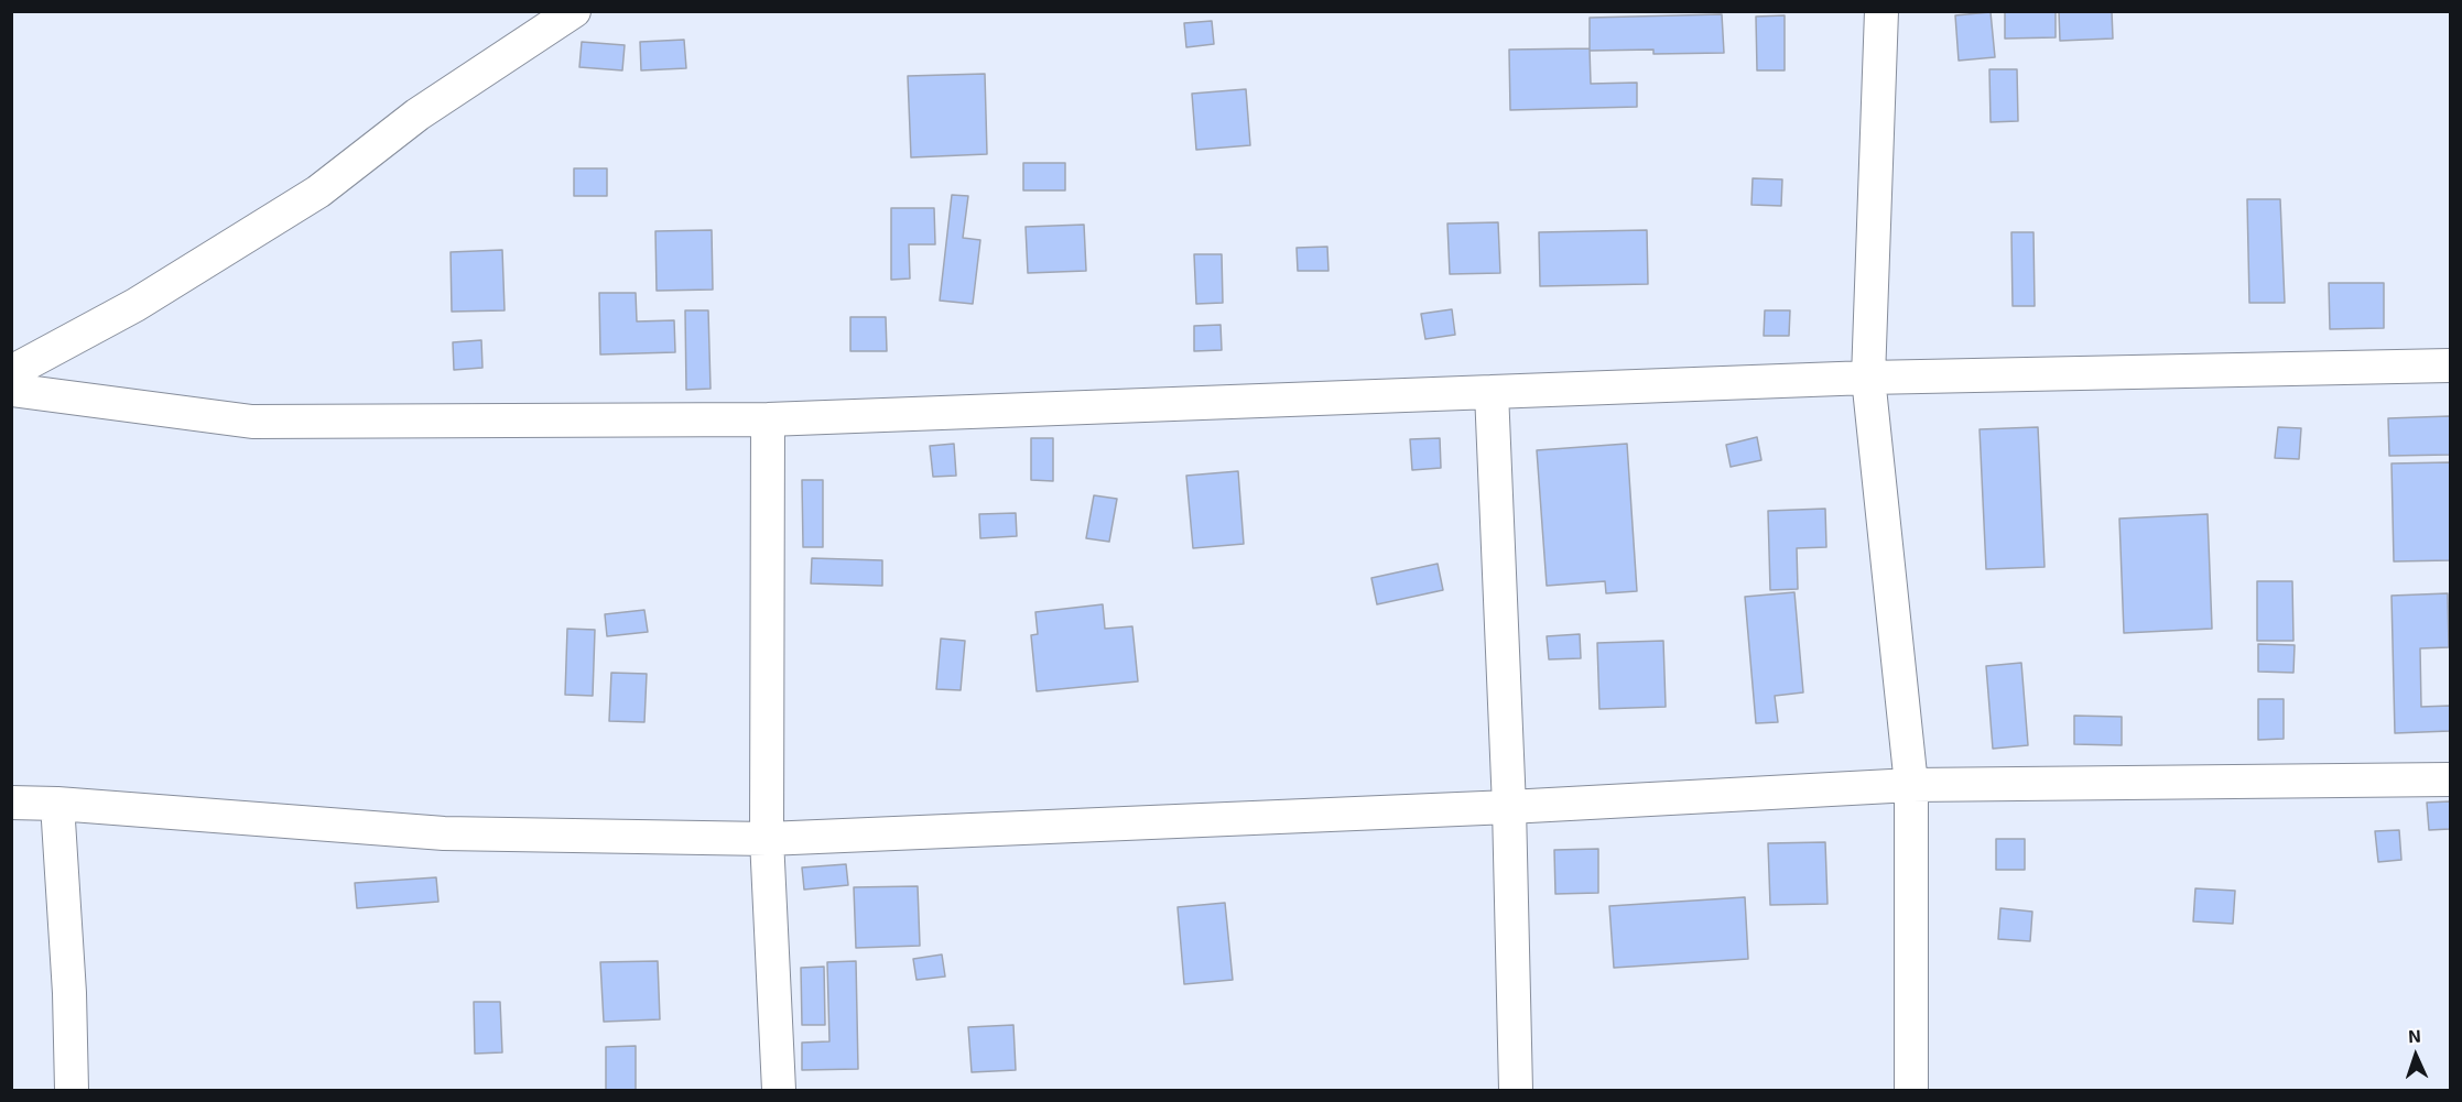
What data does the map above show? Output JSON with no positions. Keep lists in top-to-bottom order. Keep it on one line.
{"north":"top"}
